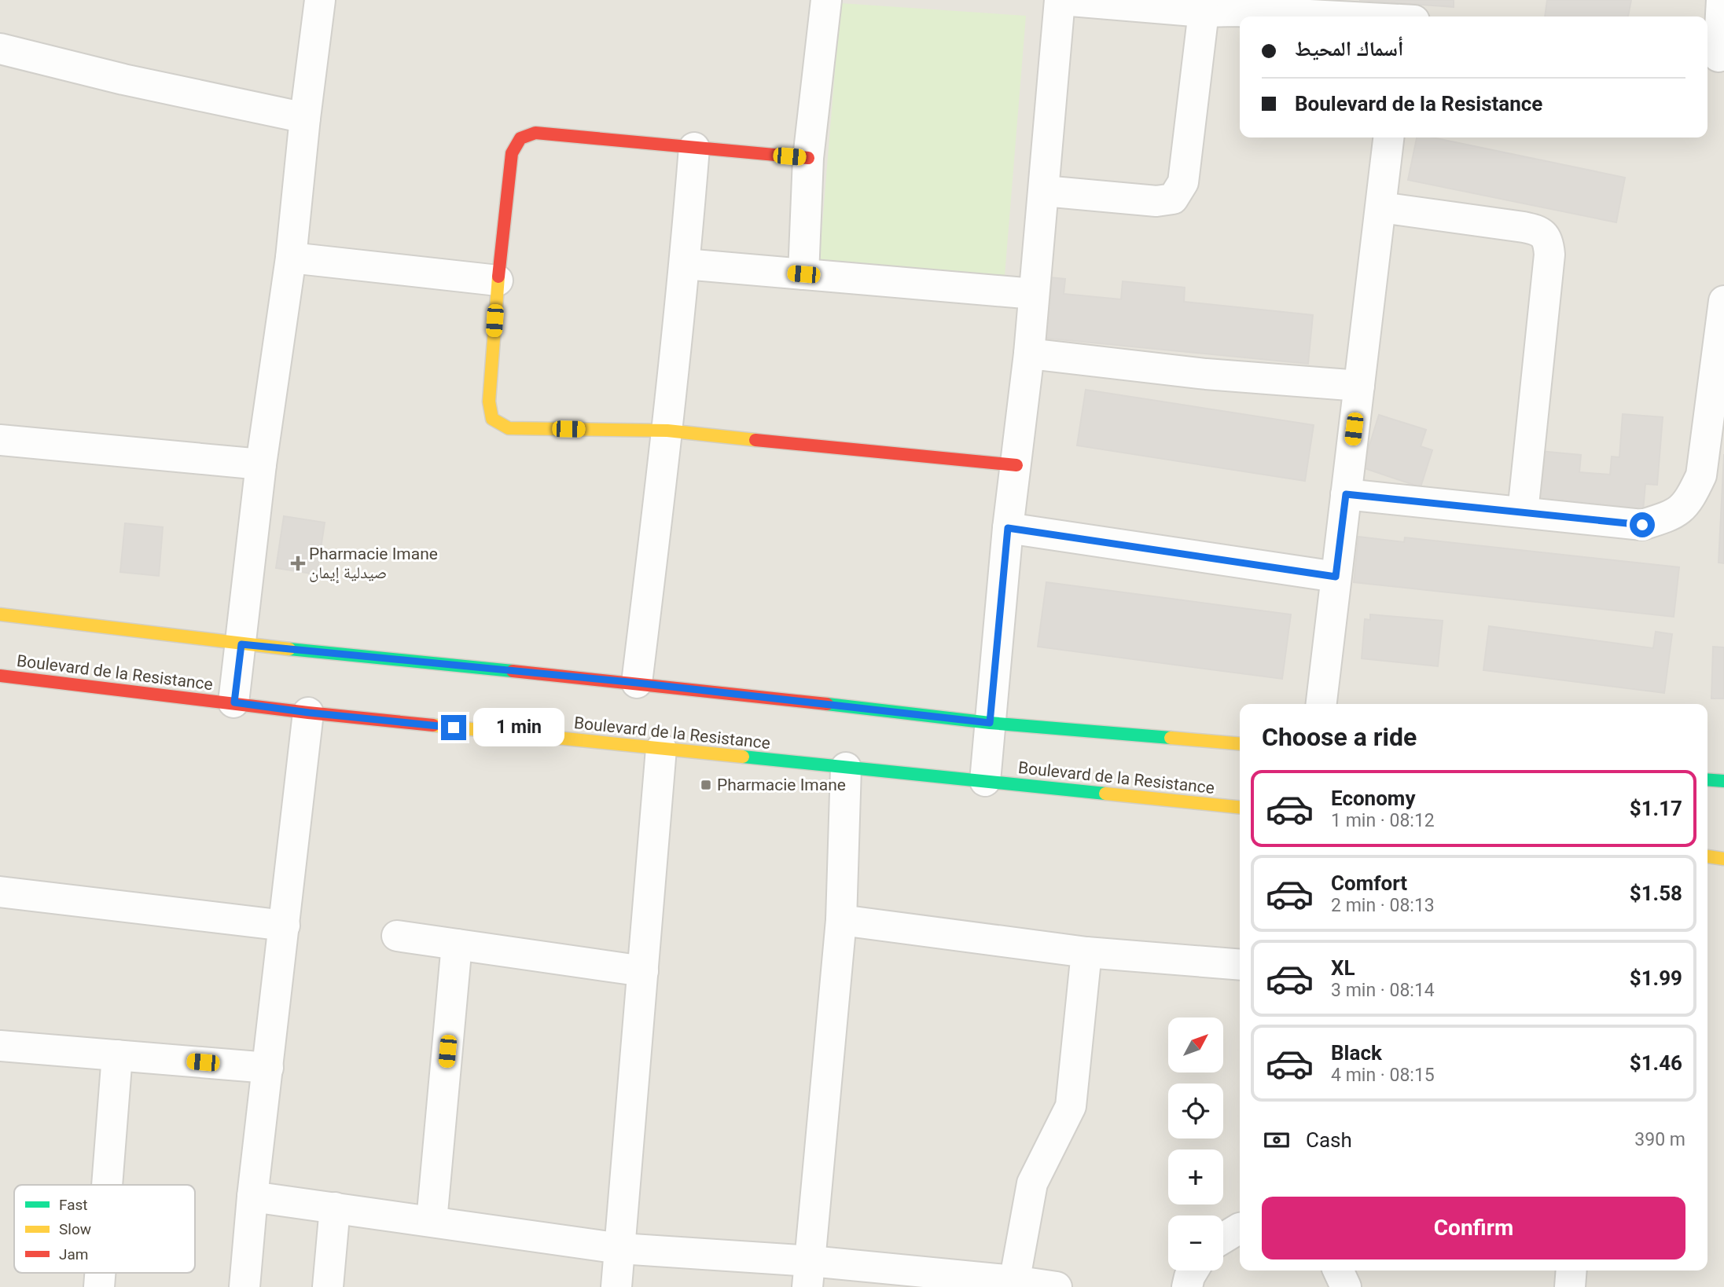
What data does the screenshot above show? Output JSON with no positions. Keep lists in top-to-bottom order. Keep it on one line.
{"streets":{"main road":["Boulevard de la Resistance"]},"places":{"health":["Pharmacie Imane صيدلية إيمان"],"transit":["Pharmacie Imane"]},"legend":["Fast","Slow","Jam"],"north":"top right","page":{"banner":["أسماك المحيط","Boulevard de la Resistance"],"heading":"Choose a ride","bubble":"1 min","list":[{"name":"Economy","note":"1 min · 08:12","value":"$1.17"},{"name":"Comfort","note":"2 min · 08:13","value":"$1.58"},{"name":"XL","note":"3 min · 08:14","value":"$1.99"},{"name":"Black","note":"4 min · 08:15","value":"$1.46"}],"map_buttons":["+","−"],"pay":["Cash","390 m"],"buttons":"Confirm"}}
